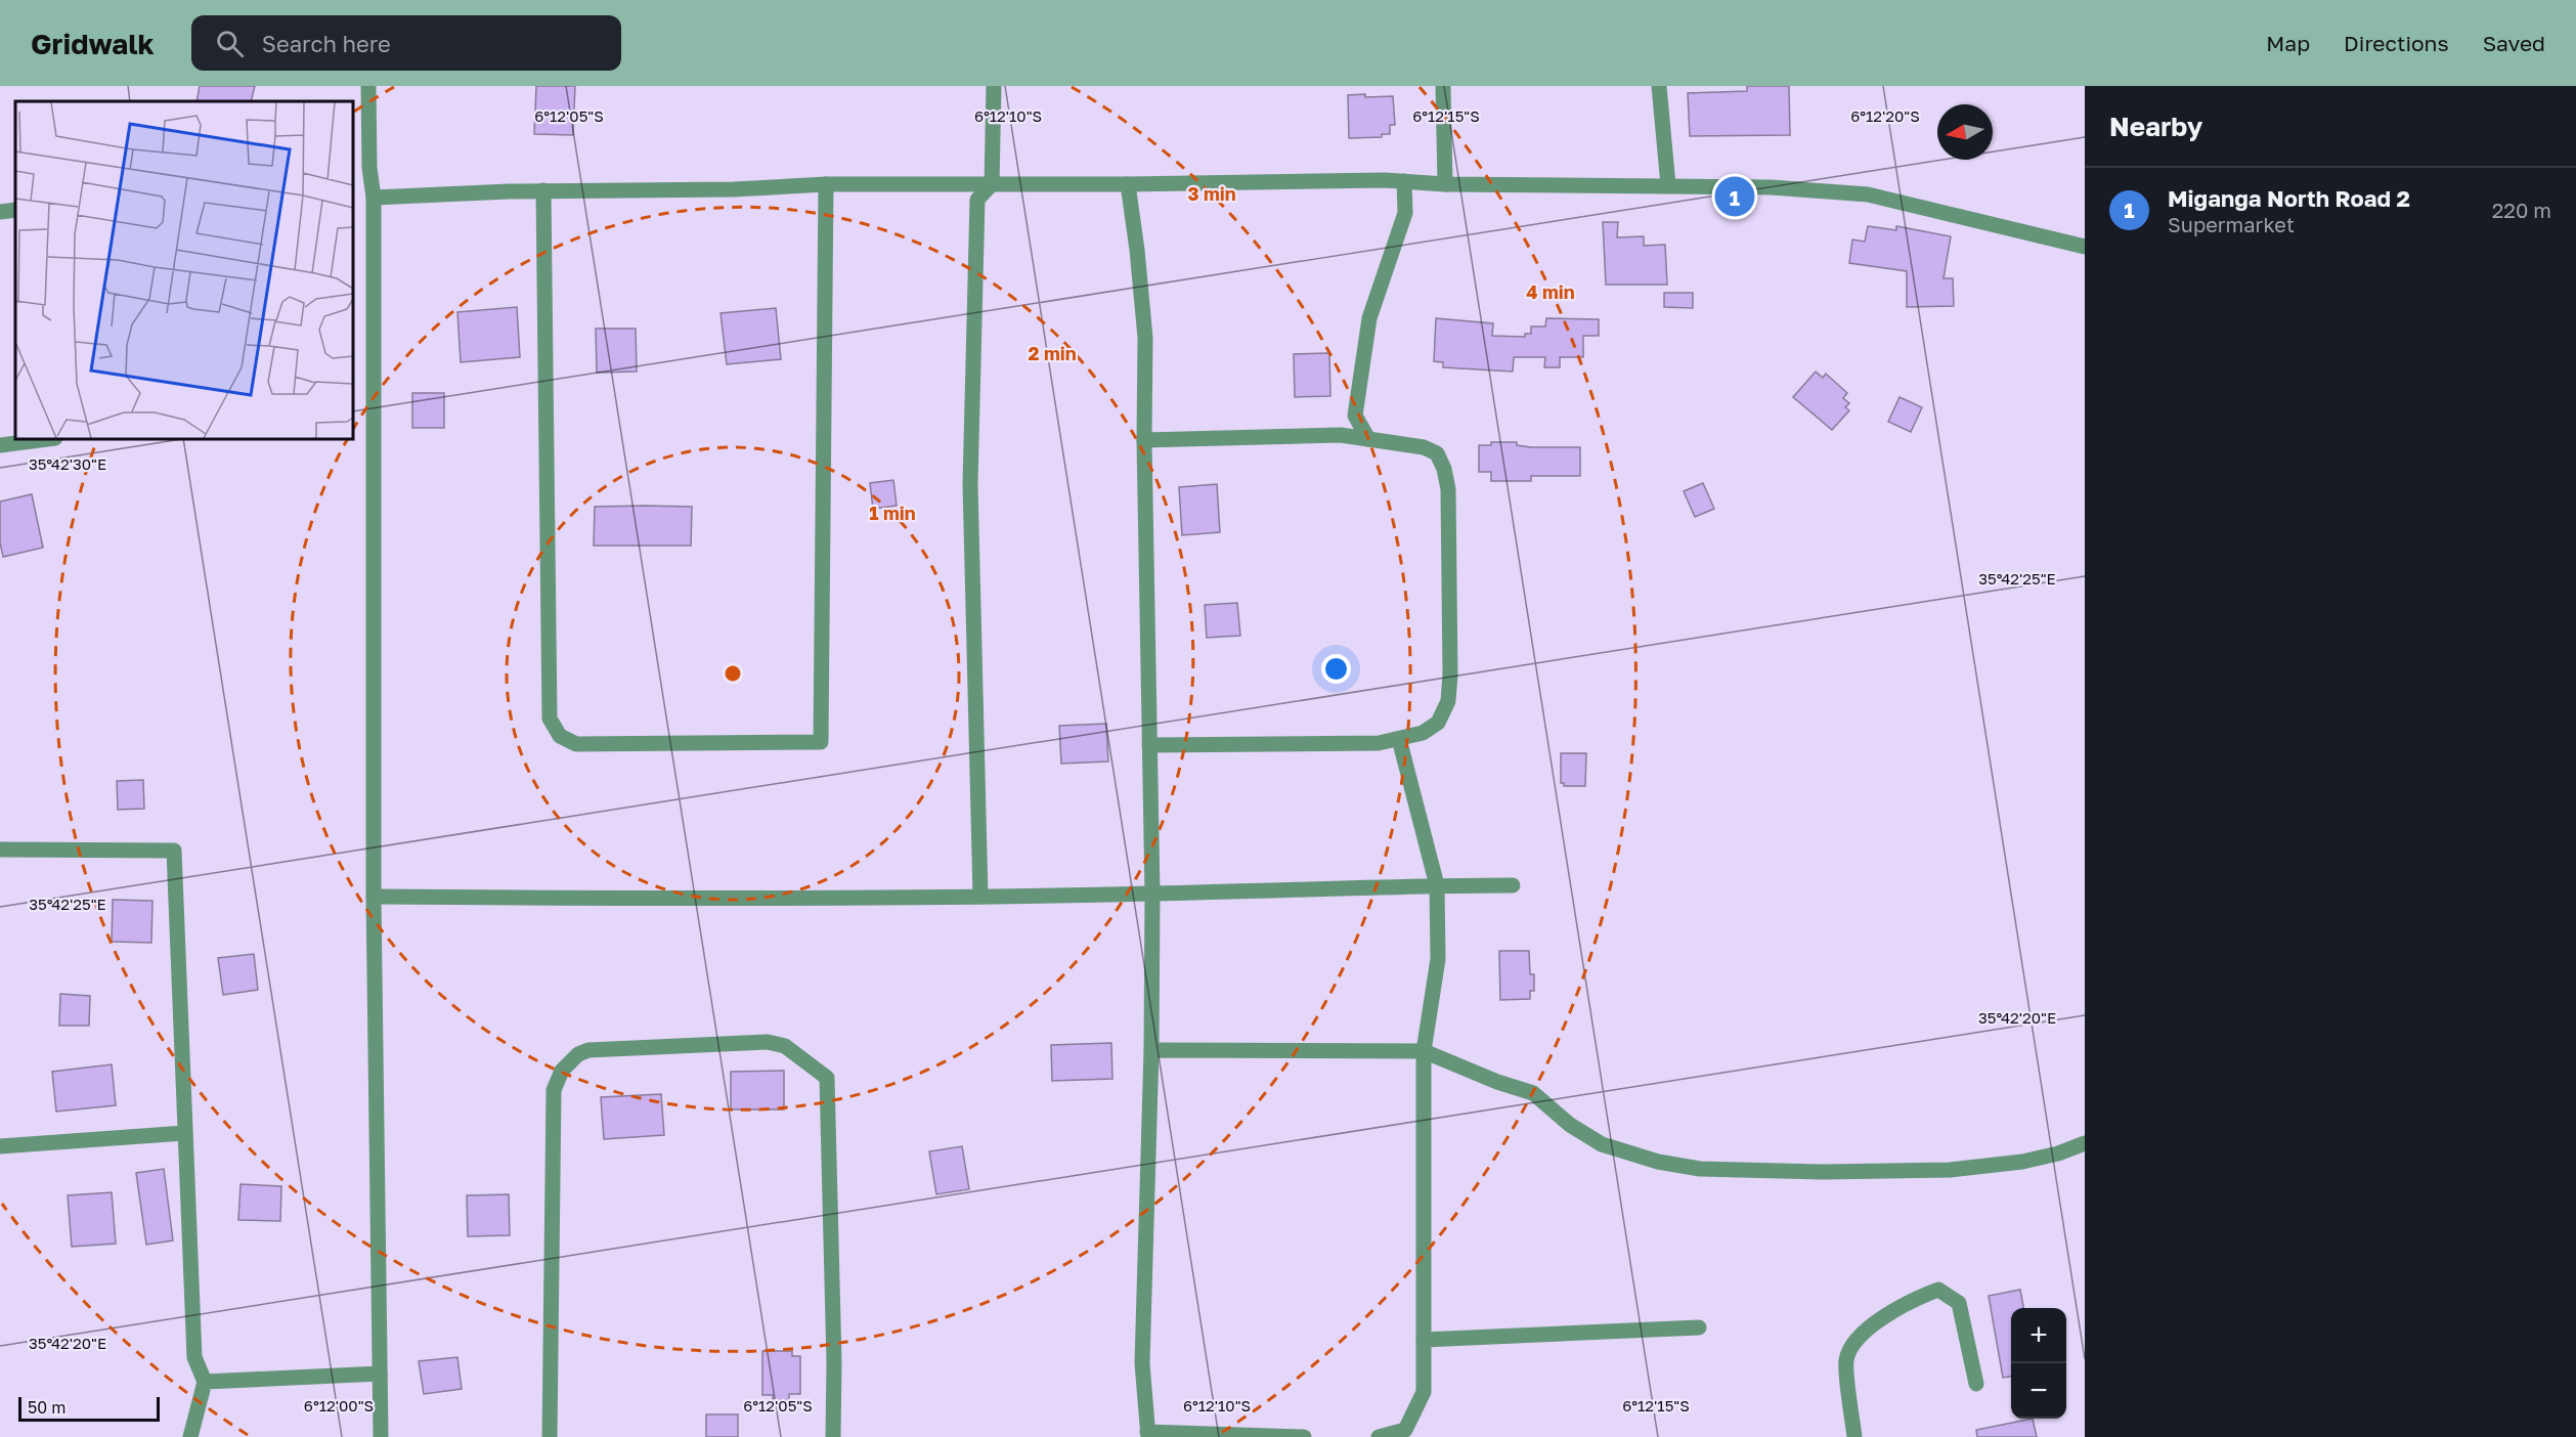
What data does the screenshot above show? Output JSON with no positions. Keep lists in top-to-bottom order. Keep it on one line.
{"scale_bar":"50 m","north":"left","page":{"header":"Gridwalk","search":"Search here","nav":["Map","Directions","Saved"],"heading":"Nearby","list":[{"mark":"1","name":"Miganga North Road 2","note":"Supermarket","value":"220 m"}],"pins":"1","map_buttons":["+","−"],"scale":"50 m"},"coordinates":["6°12'05\"S","6°12'10\"S","6°12'15\"S","6°12'20\"S","35°42'30\"E","35°42'25\"E","35°42'20\"E","6°12'00\"S"],"rings":["3 min","4 min","2 min","1 min"]}
